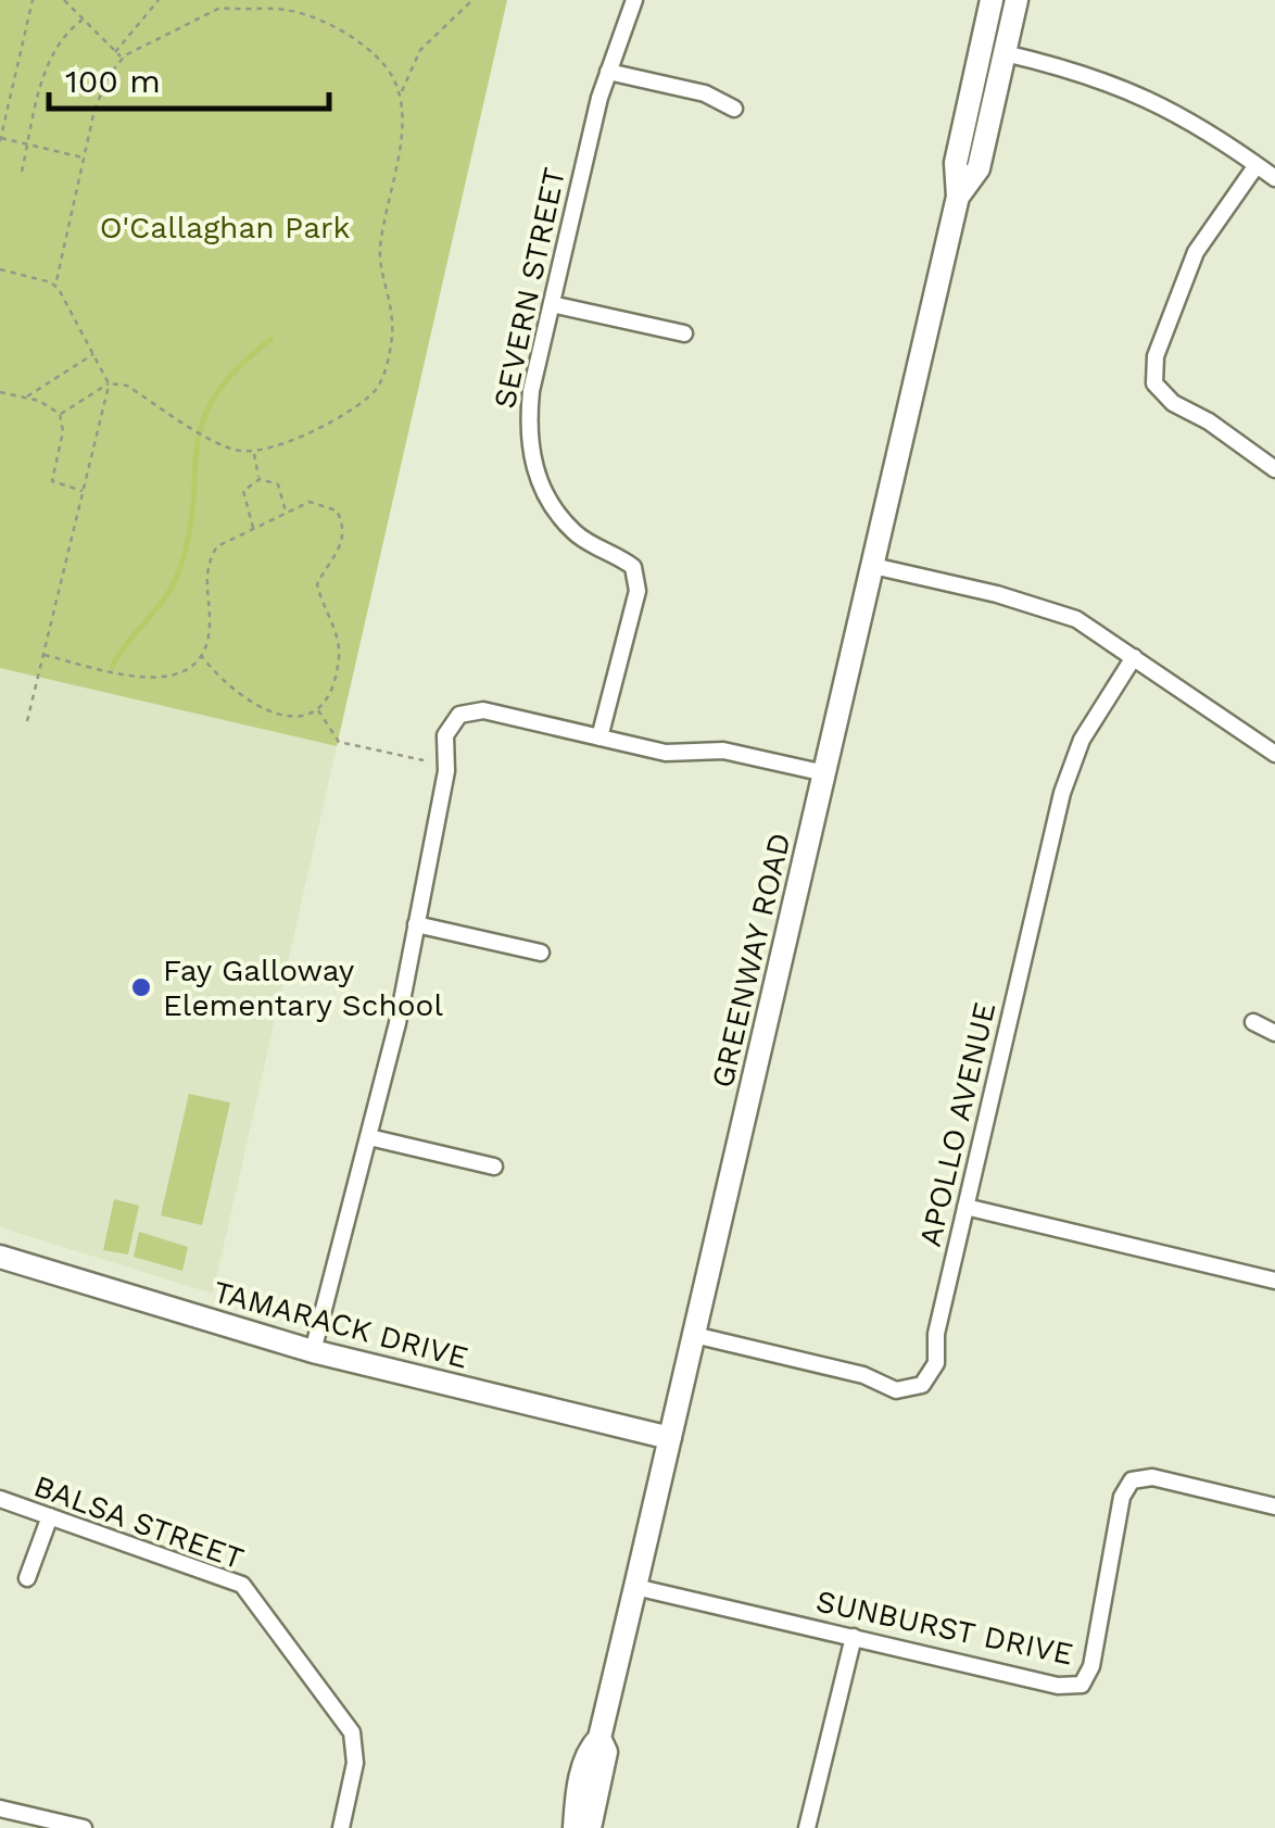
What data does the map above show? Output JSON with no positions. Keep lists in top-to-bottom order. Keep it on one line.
{"streets":{"street":["SEVERN STREET","GREENWAY ROAD","APOLLO AVENUE","TAMARACK DRIVE","BALSA STREET","SUNBURST DRIVE"]},"crossings":[["GREENWAY ROAD","APOLLO AVENUE"],["GREENWAY ROAD","TAMARACK DRIVE"],["GREENWAY ROAD","SUNBURST DRIVE"]],"parks":["O'Callaghan Park"],"places":["Fay Galloway Elementary School"],"scale_bar":"100 m"}
